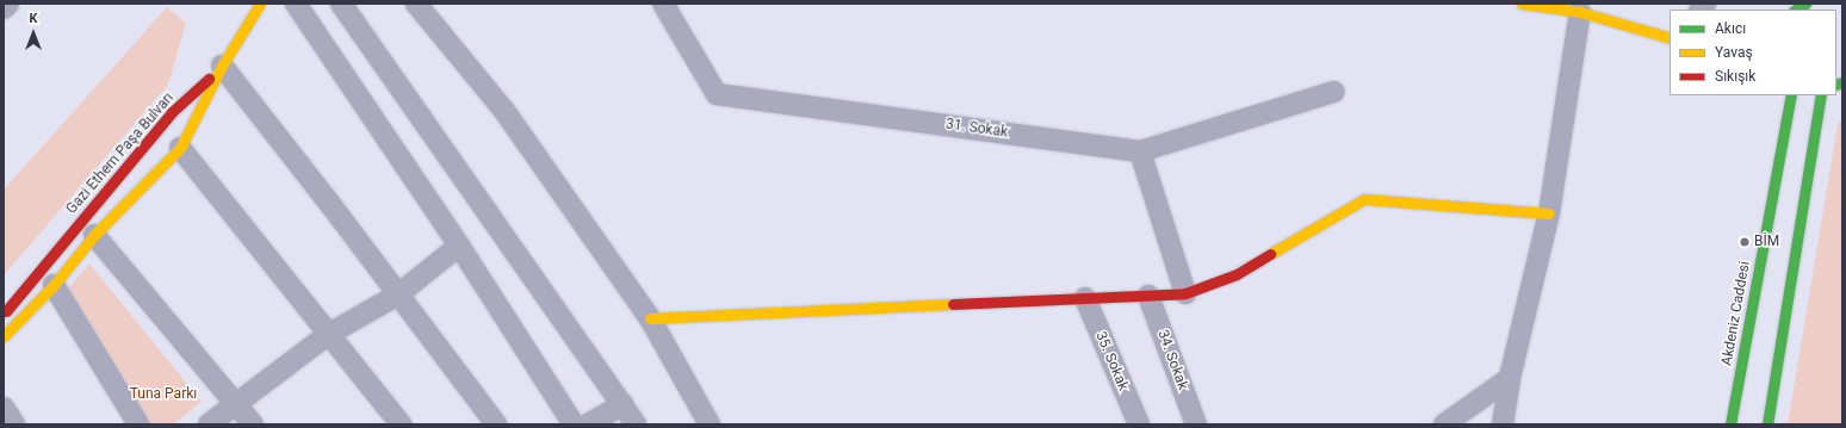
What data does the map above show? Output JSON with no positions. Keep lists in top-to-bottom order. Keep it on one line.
{"streets":{"main road":["Gazi Ethem Paşa Bulvarı","Akdeniz Caddesi"],"street":["31. Sokak","34. Sokak","35. Sokak"]},"parks":["Tuna Parkı"],"places":["BİM"],"legend":["Akıcı","Yavaş","Sıkışık"],"north":"top"}
